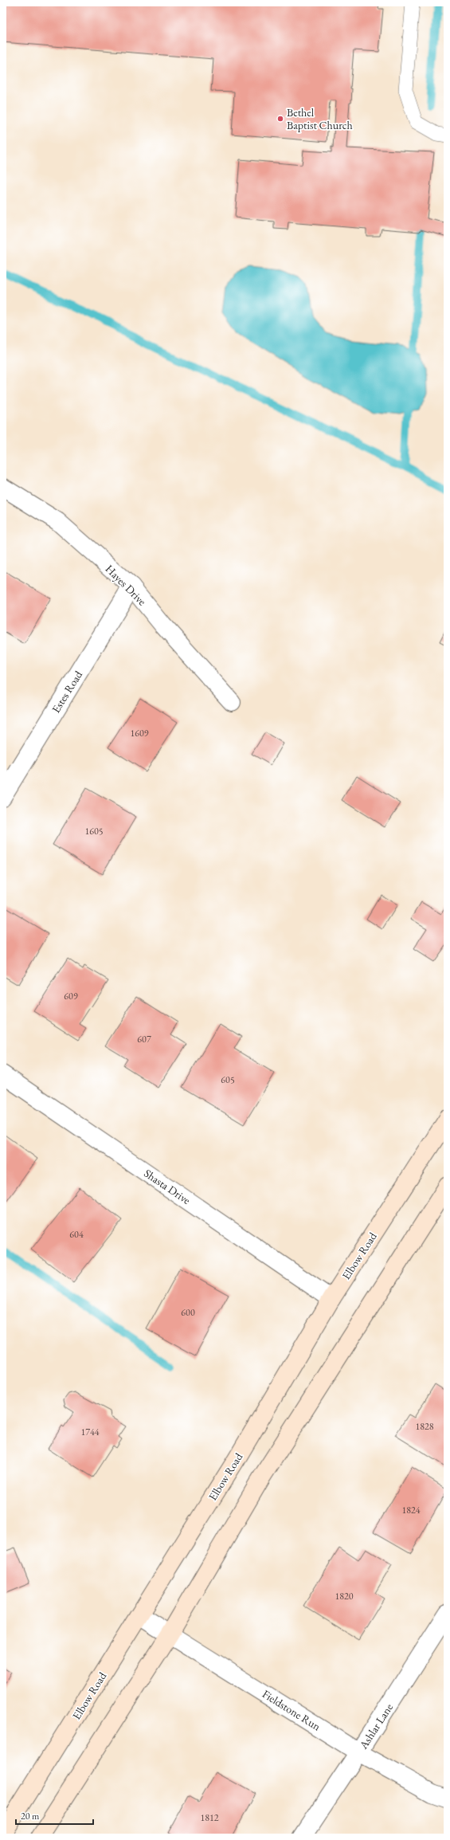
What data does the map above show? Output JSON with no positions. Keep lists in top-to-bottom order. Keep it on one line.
{"streets":{"main road":["Elbow Road"],"street":["Hayes Drive","Estes Road","Shasta Drive","Fieldstone Run","Ashlar Lane"]},"crossings":[["Hayes Drive","Estes Road"],["Shasta Drive","Elbow Road"],["Elbow Road","Fieldstone Run"],["Fieldstone Run","Ashlar Lane"]],"places":["Bethel Baptist Church"],"house_numbers":["1609","1605","609","607","605","604","600","1828","1744","1824","1820","1812"],"scale_bar":"20 m"}
